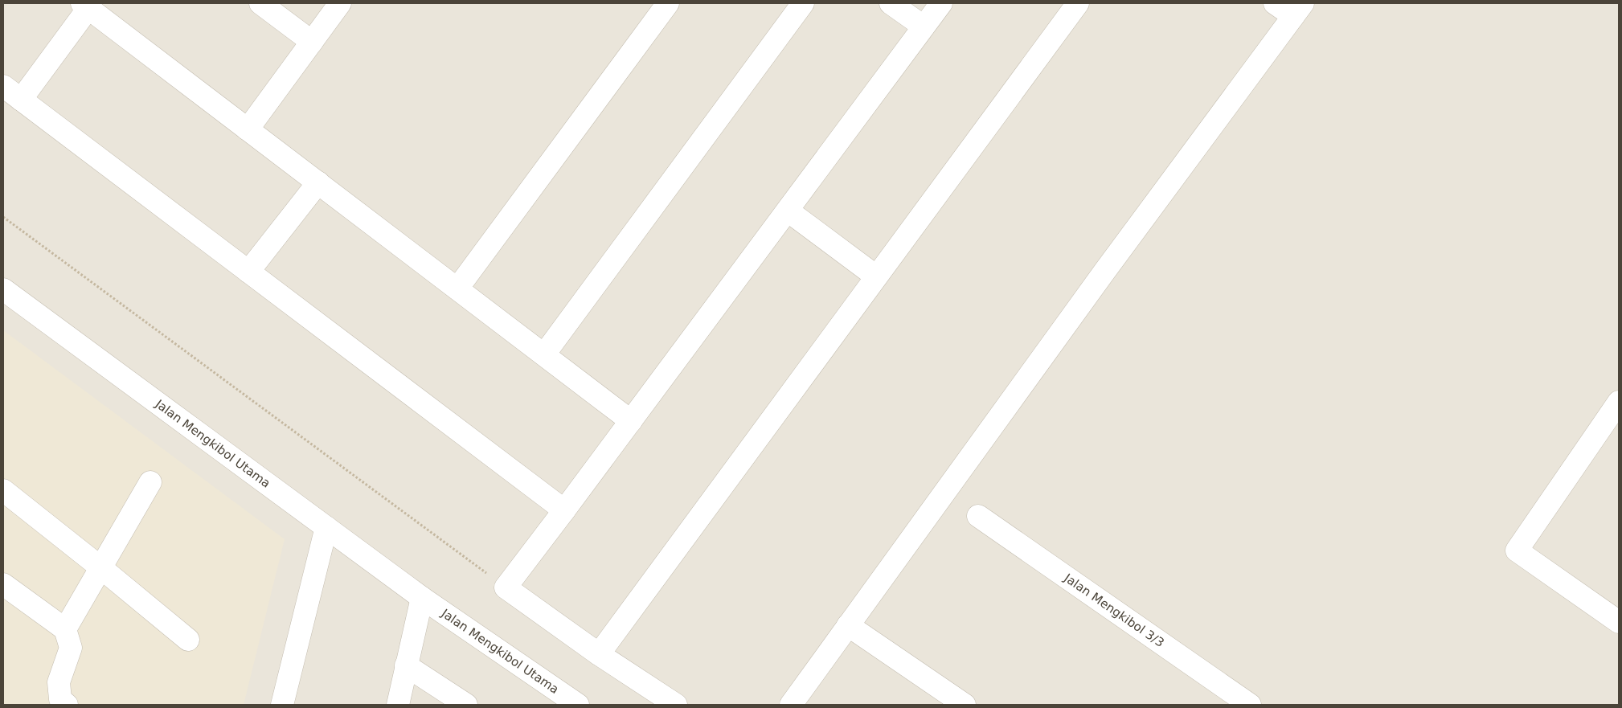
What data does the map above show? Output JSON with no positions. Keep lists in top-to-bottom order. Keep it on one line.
{"streets":{"street":["Jalan Mengkibol Utama","Jalan Mengkibol 3/3"]}}
